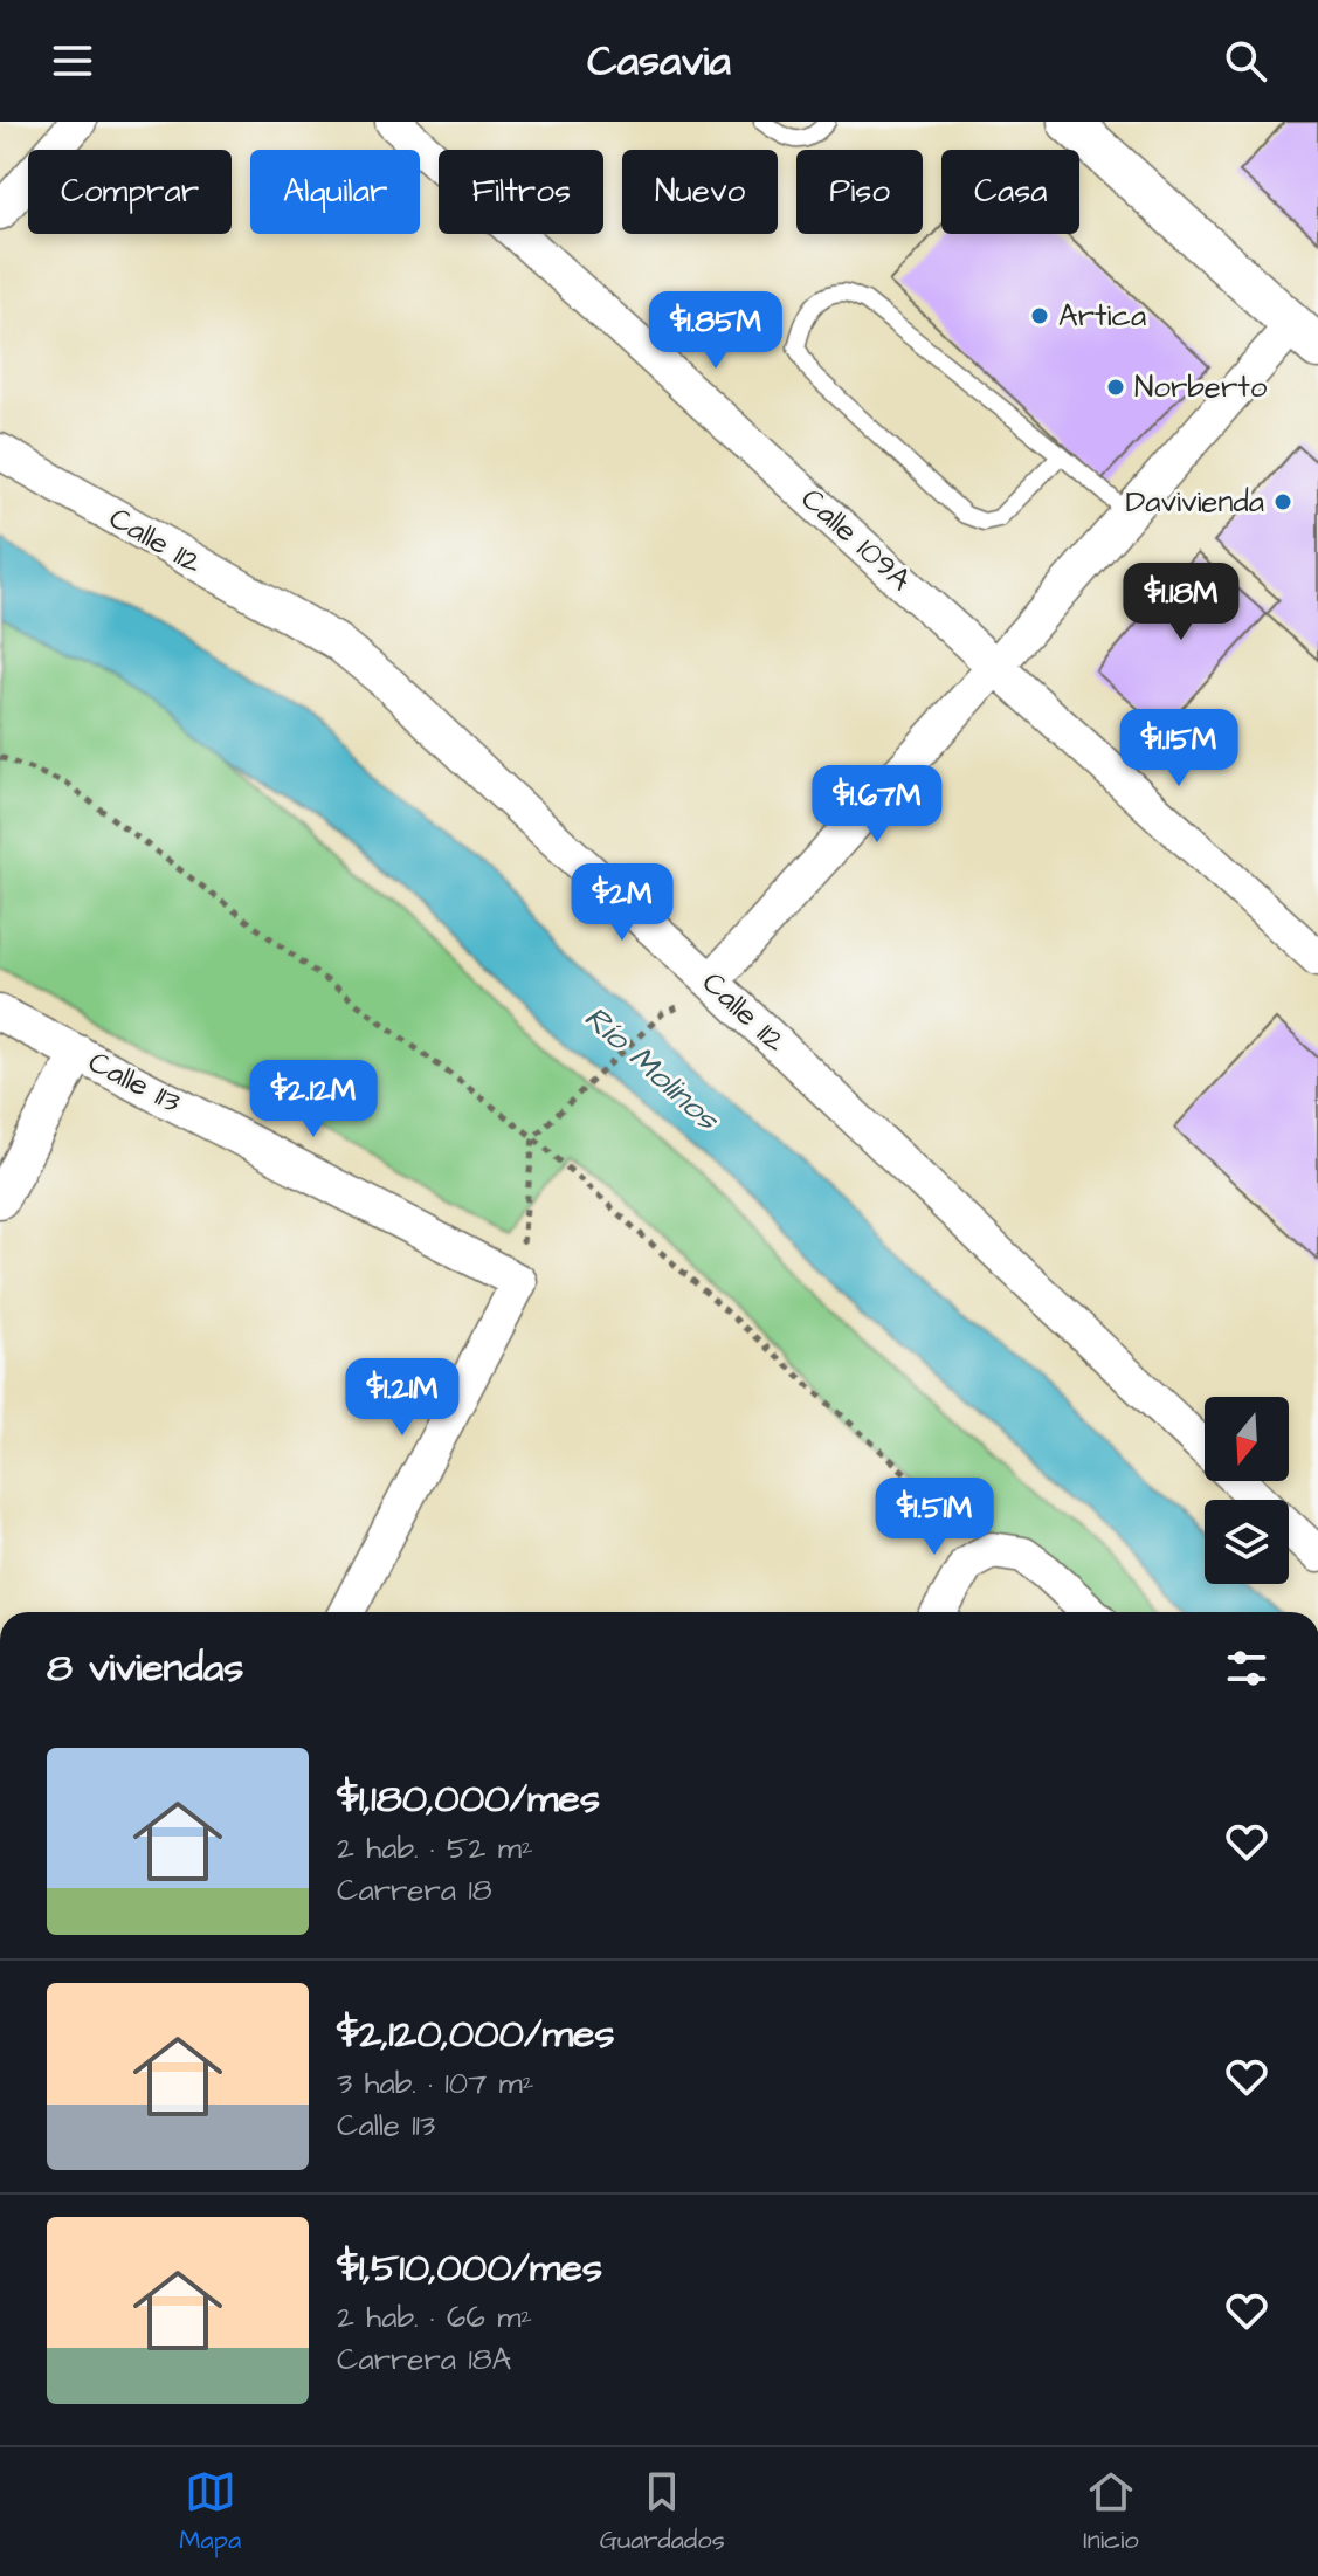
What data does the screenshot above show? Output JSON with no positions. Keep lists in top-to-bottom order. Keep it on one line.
{"streets":{"street":["Calle 109A","Calle 112","Calle 113"]},"water":["Río Molinos"],"places":["Artica","Norberto","Davivienda"],"north":"bottom","page":{"header":"Casavia","chip":["Comprar","Alquilar","Filtros","Nuevo","Piso","Casa"],"price":["$1.85M","$1.18M","$1.15M","$1.67M","$2M","$2.12M","$1.21M","$1.51M"],"heading":"8 viviendas","list":[{"name":"$1,180,000/mes","note":"2 hab. · 52 m² · Carrera 18"},{"name":"$2,120,000/mes","note":"3 hab. · 107 m² · Calle 113"},{"name":"$1,510,000/mes","note":"2 hab. · 66 m² · Carrera 18A"}],"tabs":["Mapa","Guardados","Inicio"]}}
